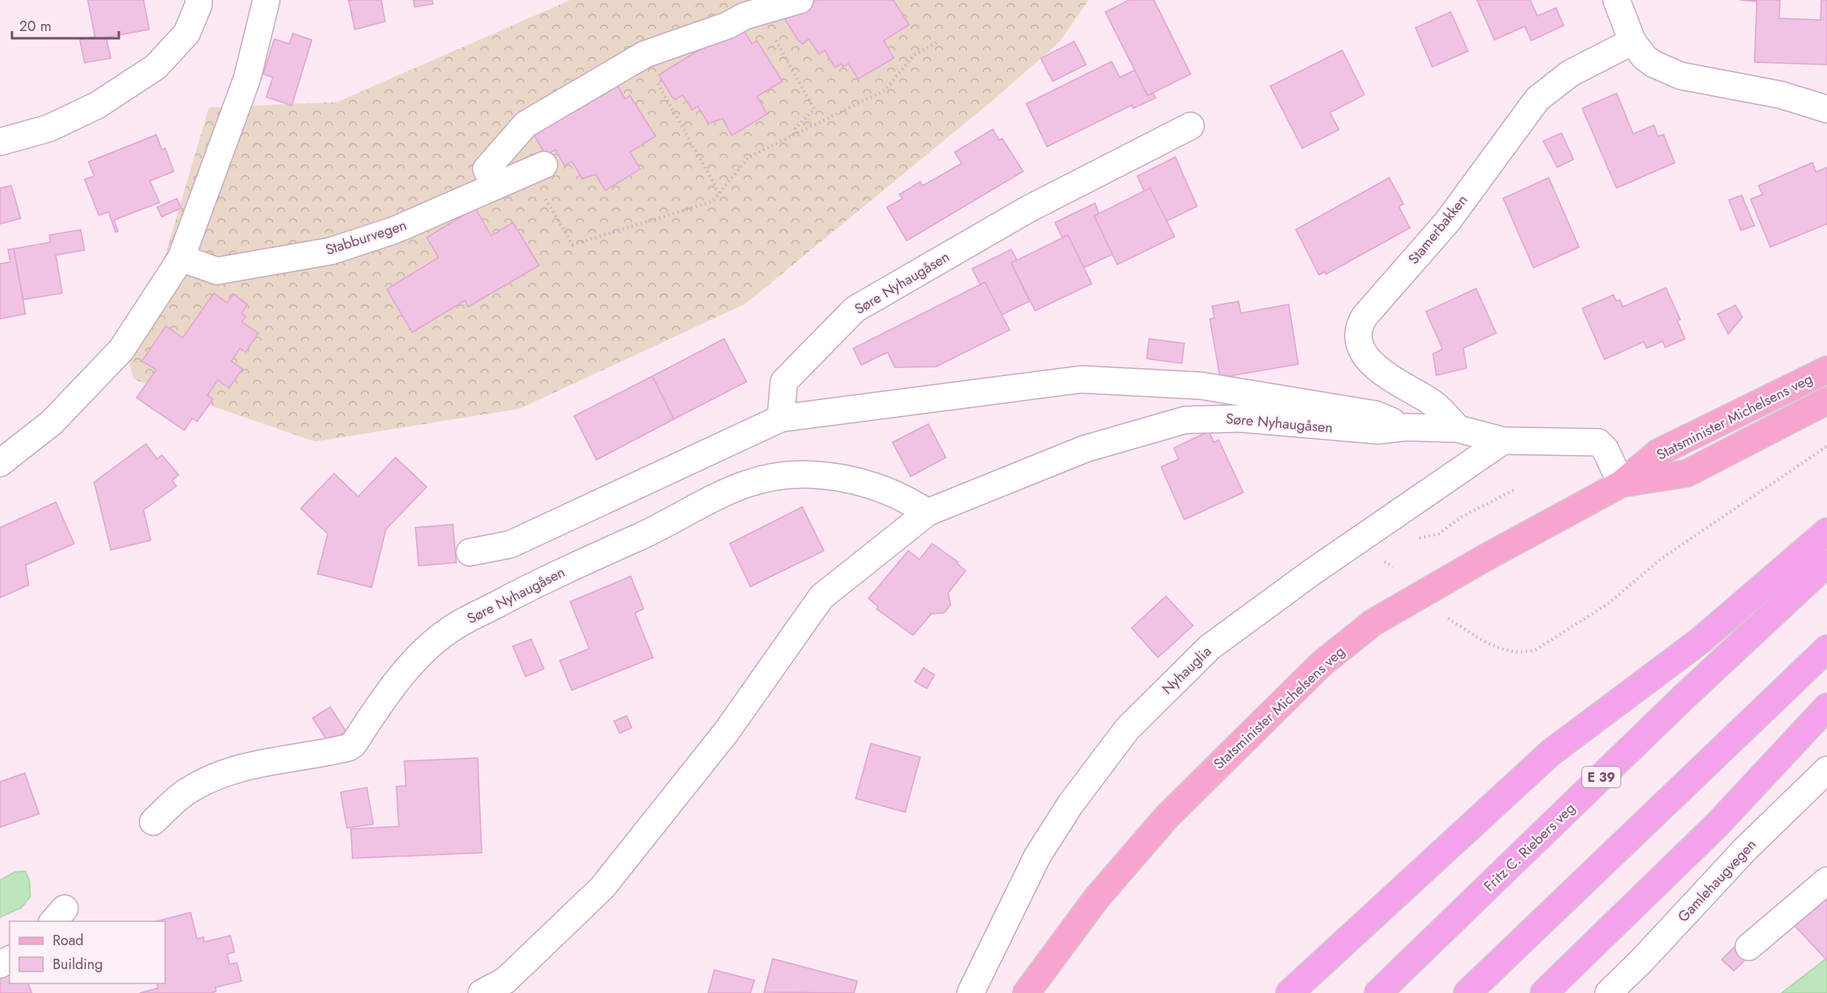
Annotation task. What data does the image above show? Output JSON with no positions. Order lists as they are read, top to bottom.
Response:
{
  "streets": {
    "highway": ["E 39", "Fritz C. Riebers veg"],
    "main road": ["Statsminister Michelsens veg"],
    "street": [
      "Stamerbakken",
      "Stabburvegen",
      "Søre Nyhaugåsen",
      "Nyhauglia",
      "Gamlehaugvegen"
    ]
  },
  "crossings": [
    ["Stamerbakken", "Søre Nyhaugåsen"],
    ["Søre Nyhaugåsen", "Statsminister Michelsens veg"],
    ["Søre Nyhaugåsen", "Nyhauglia"]
  ],
  "legend": ["Road", "Building"],
  "scale_bar": "20 m"
}
